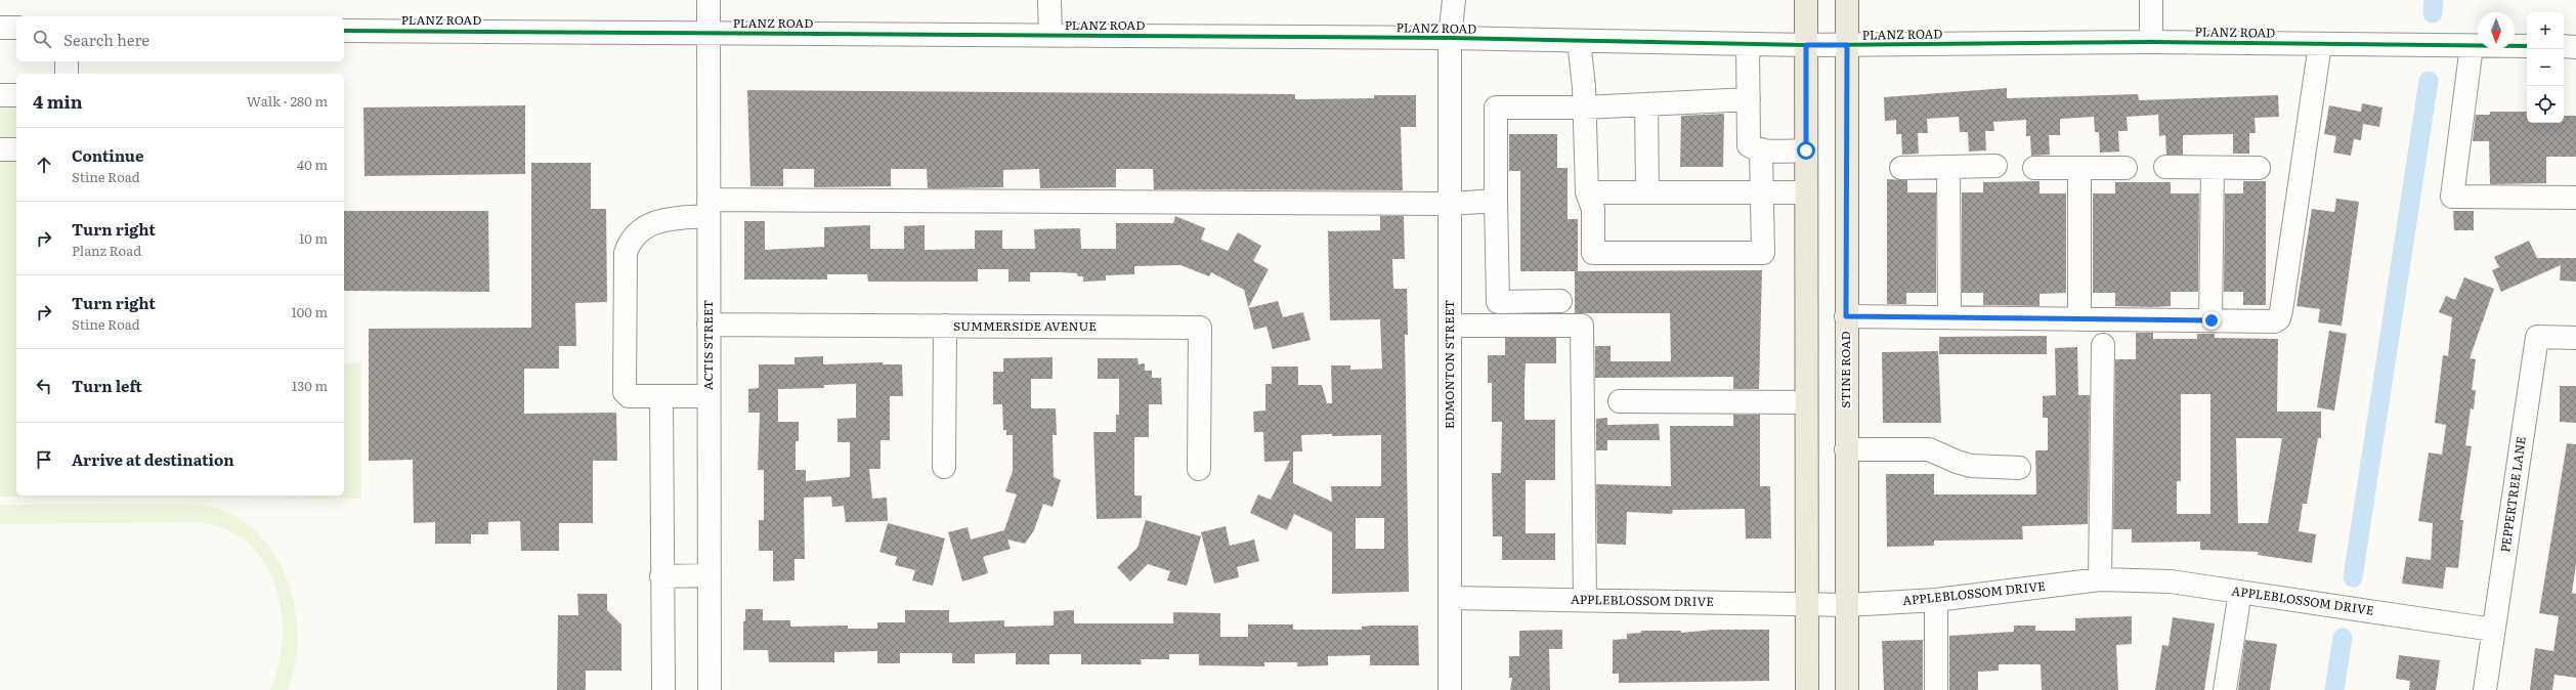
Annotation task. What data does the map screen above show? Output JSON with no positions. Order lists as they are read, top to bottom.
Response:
{
  "streets": {
    "main road": ["STINE ROAD"],
    "street": [
      "PLANZ ROAD",
      "SUMMERSIDE AVENUE",
      "ACTIS STREET",
      "EDMONTON STREET",
      "PEPPERTREE LANE",
      "APPLEBLOSSOM DRIVE"
    ]
  },
  "crossings": [
    ["PLANZ ROAD", "ACTIS STREET"],
    ["PLANZ ROAD", "EDMONTON STREET"],
    ["PLANZ ROAD", "STINE ROAD"],
    ["SUMMERSIDE AVENUE", "ACTIS STREET"],
    ["EDMONTON STREET", "APPLEBLOSSOM DRIVE"],
    ["STINE ROAD", "APPLEBLOSSOM DRIVE"],
    ["PEPPERTREE LANE", "APPLEBLOSSOM DRIVE"]
  ],
  "north": "bottom",
  "page": {
    "map_buttons": ["+", "−"],
    "search": "Search here",
    "heading": ["4 min", "Walk · 280 m"],
    "list": [
      ["Continue", "Stine Road", "40 m"],
      ["Turn right", "Planz Road", "10 m"],
      ["Turn right", "Stine Road", "100 m"],
      ["Turn left", "130 m"],
      "Arrive at destination"
    ]
  }
}
